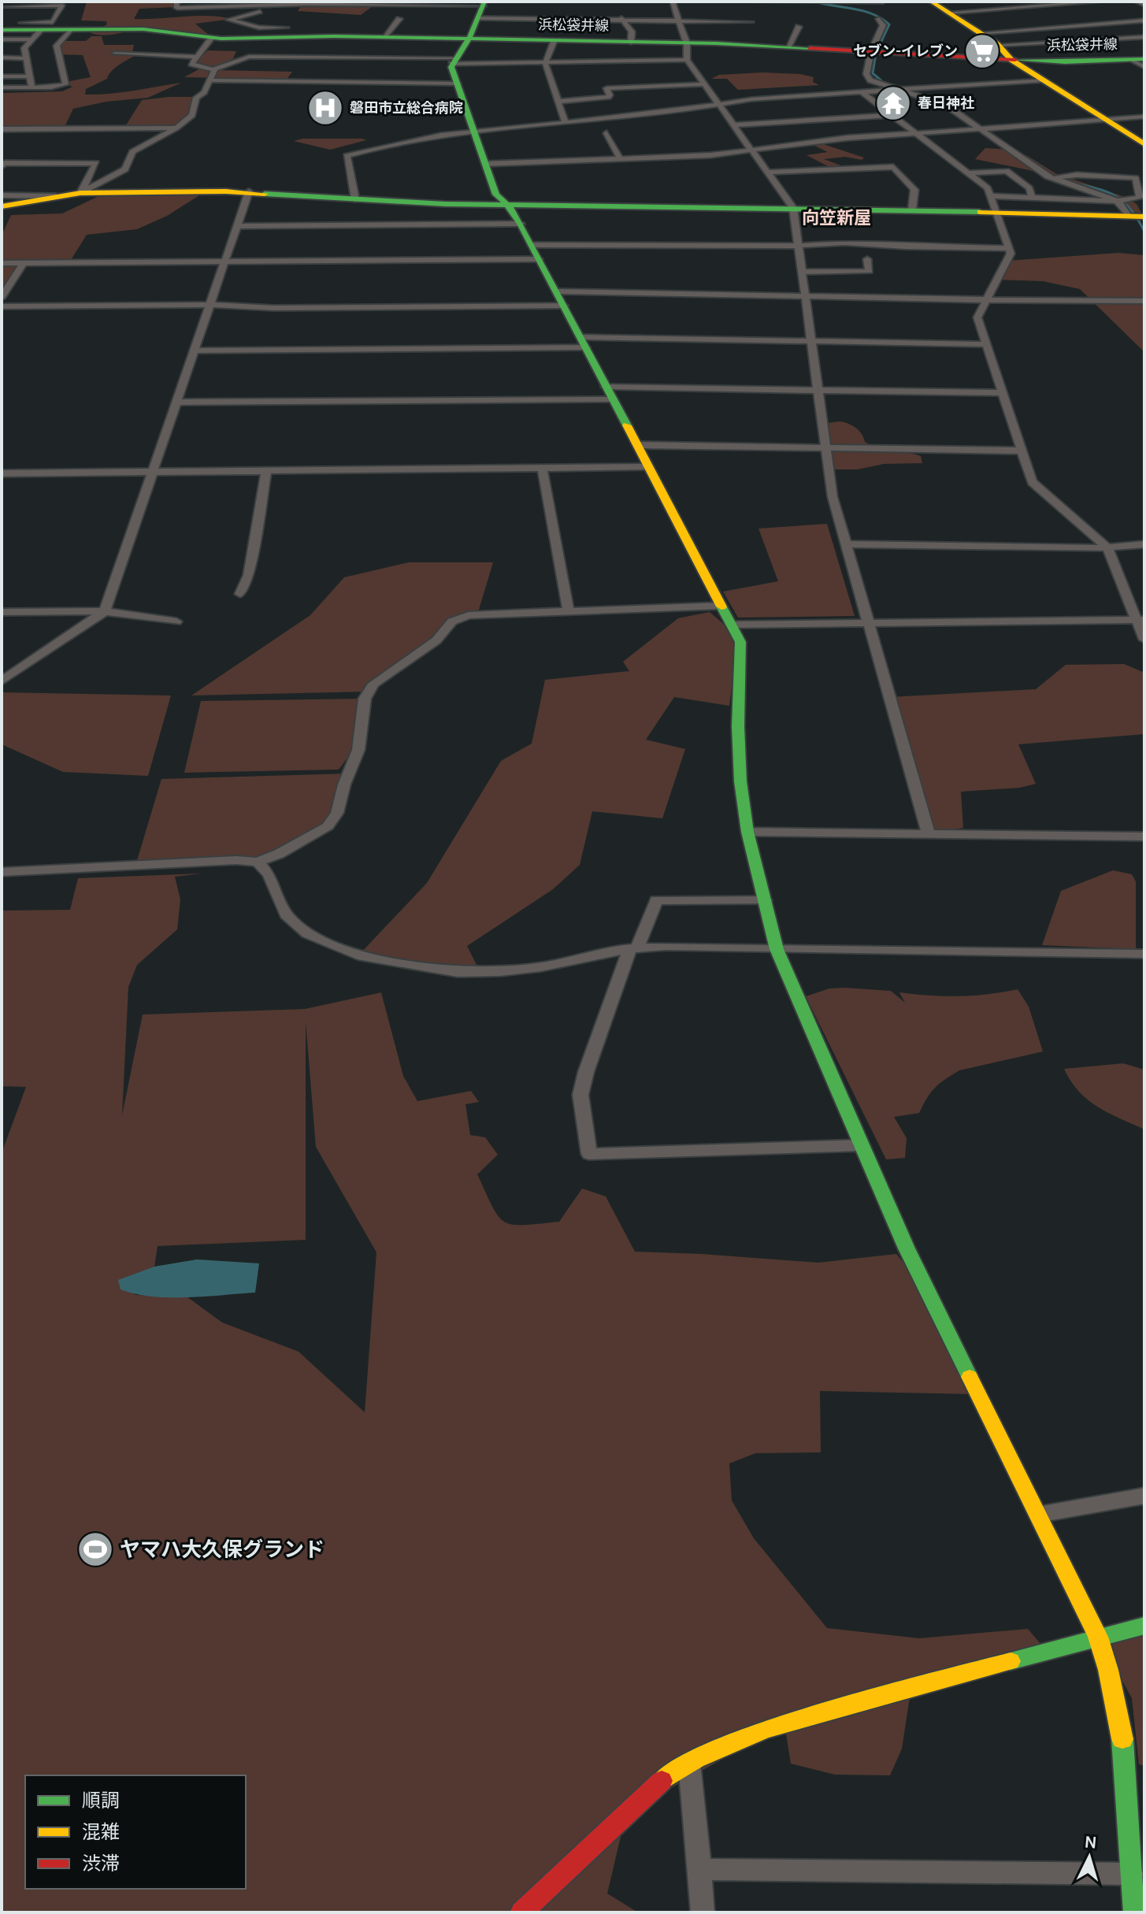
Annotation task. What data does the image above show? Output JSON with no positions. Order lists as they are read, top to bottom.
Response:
{
  "streets": {
    "street": ["浜松袋井線"]
  },
  "districts": ["向笠新屋"],
  "places": {
    "supermarket": ["セブン-イレブン"],
    "temple": ["春日神社"],
    "hospital": ["磐田市立総合病院"],
    "sports": ["ヤマハ大久保グランド"]
  },
  "legend": ["順調", "混雑", "渋滞"],
  "north": "top"
}
